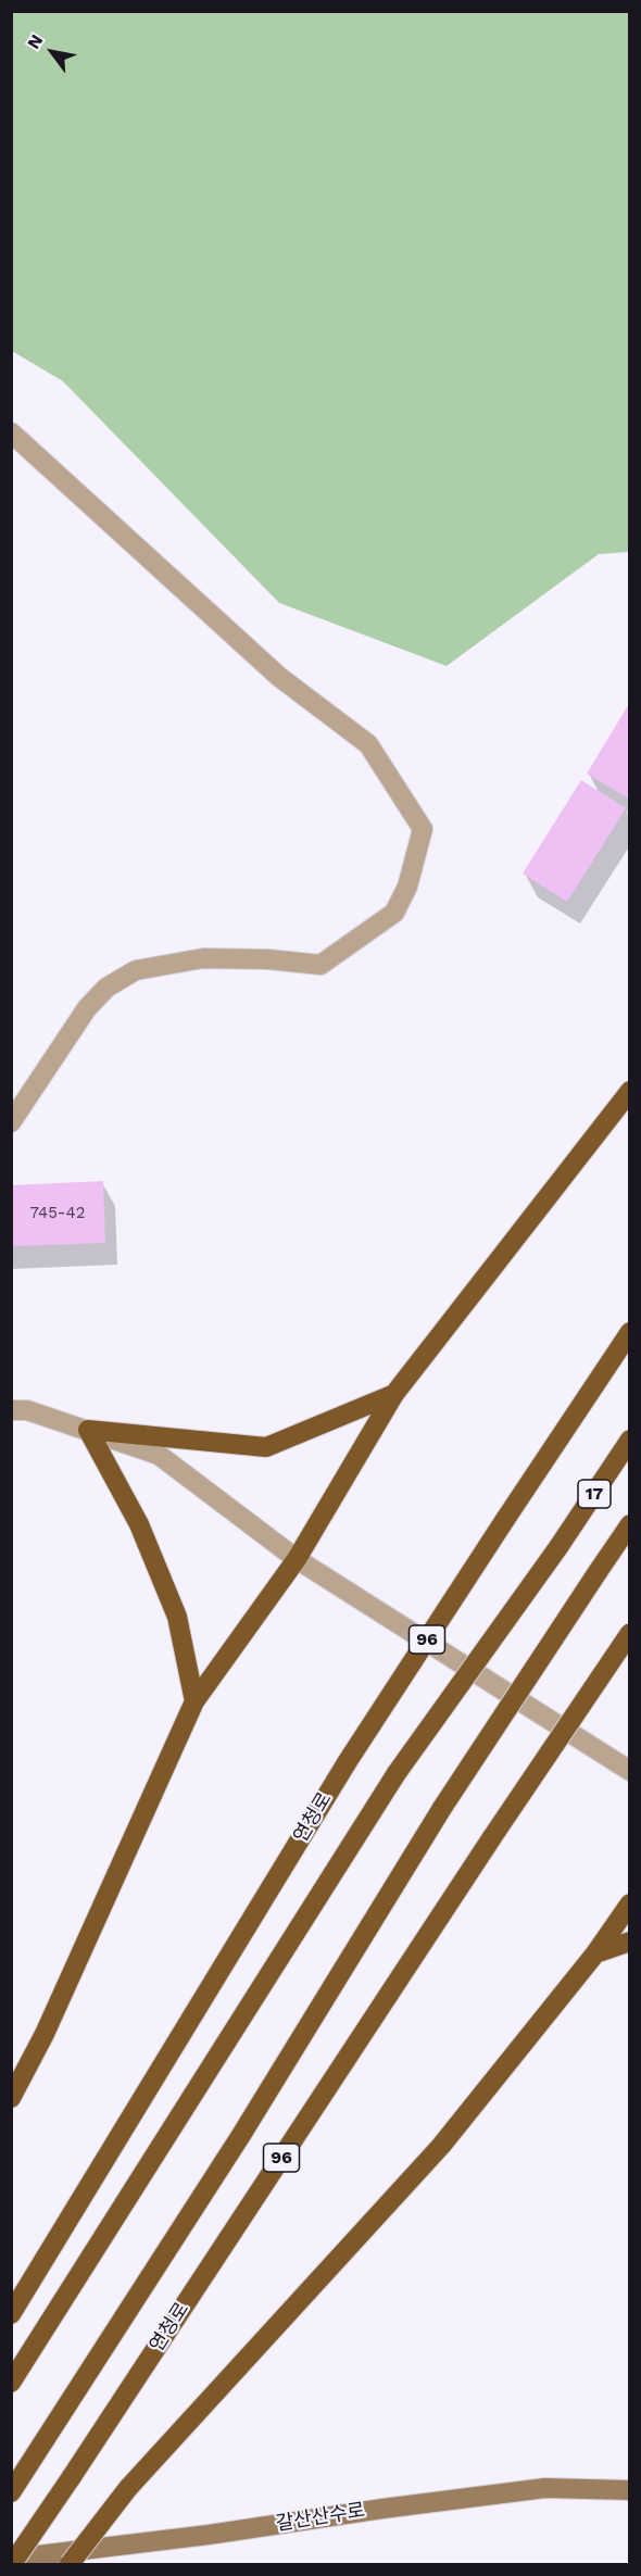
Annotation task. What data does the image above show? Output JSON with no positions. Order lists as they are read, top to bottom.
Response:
{
  "streets": {
    "highway": ["17", "96", "연청로"],
    "main road": ["갈산산수로"]
  },
  "house_numbers": ["745-42"],
  "north": "top left"
}
